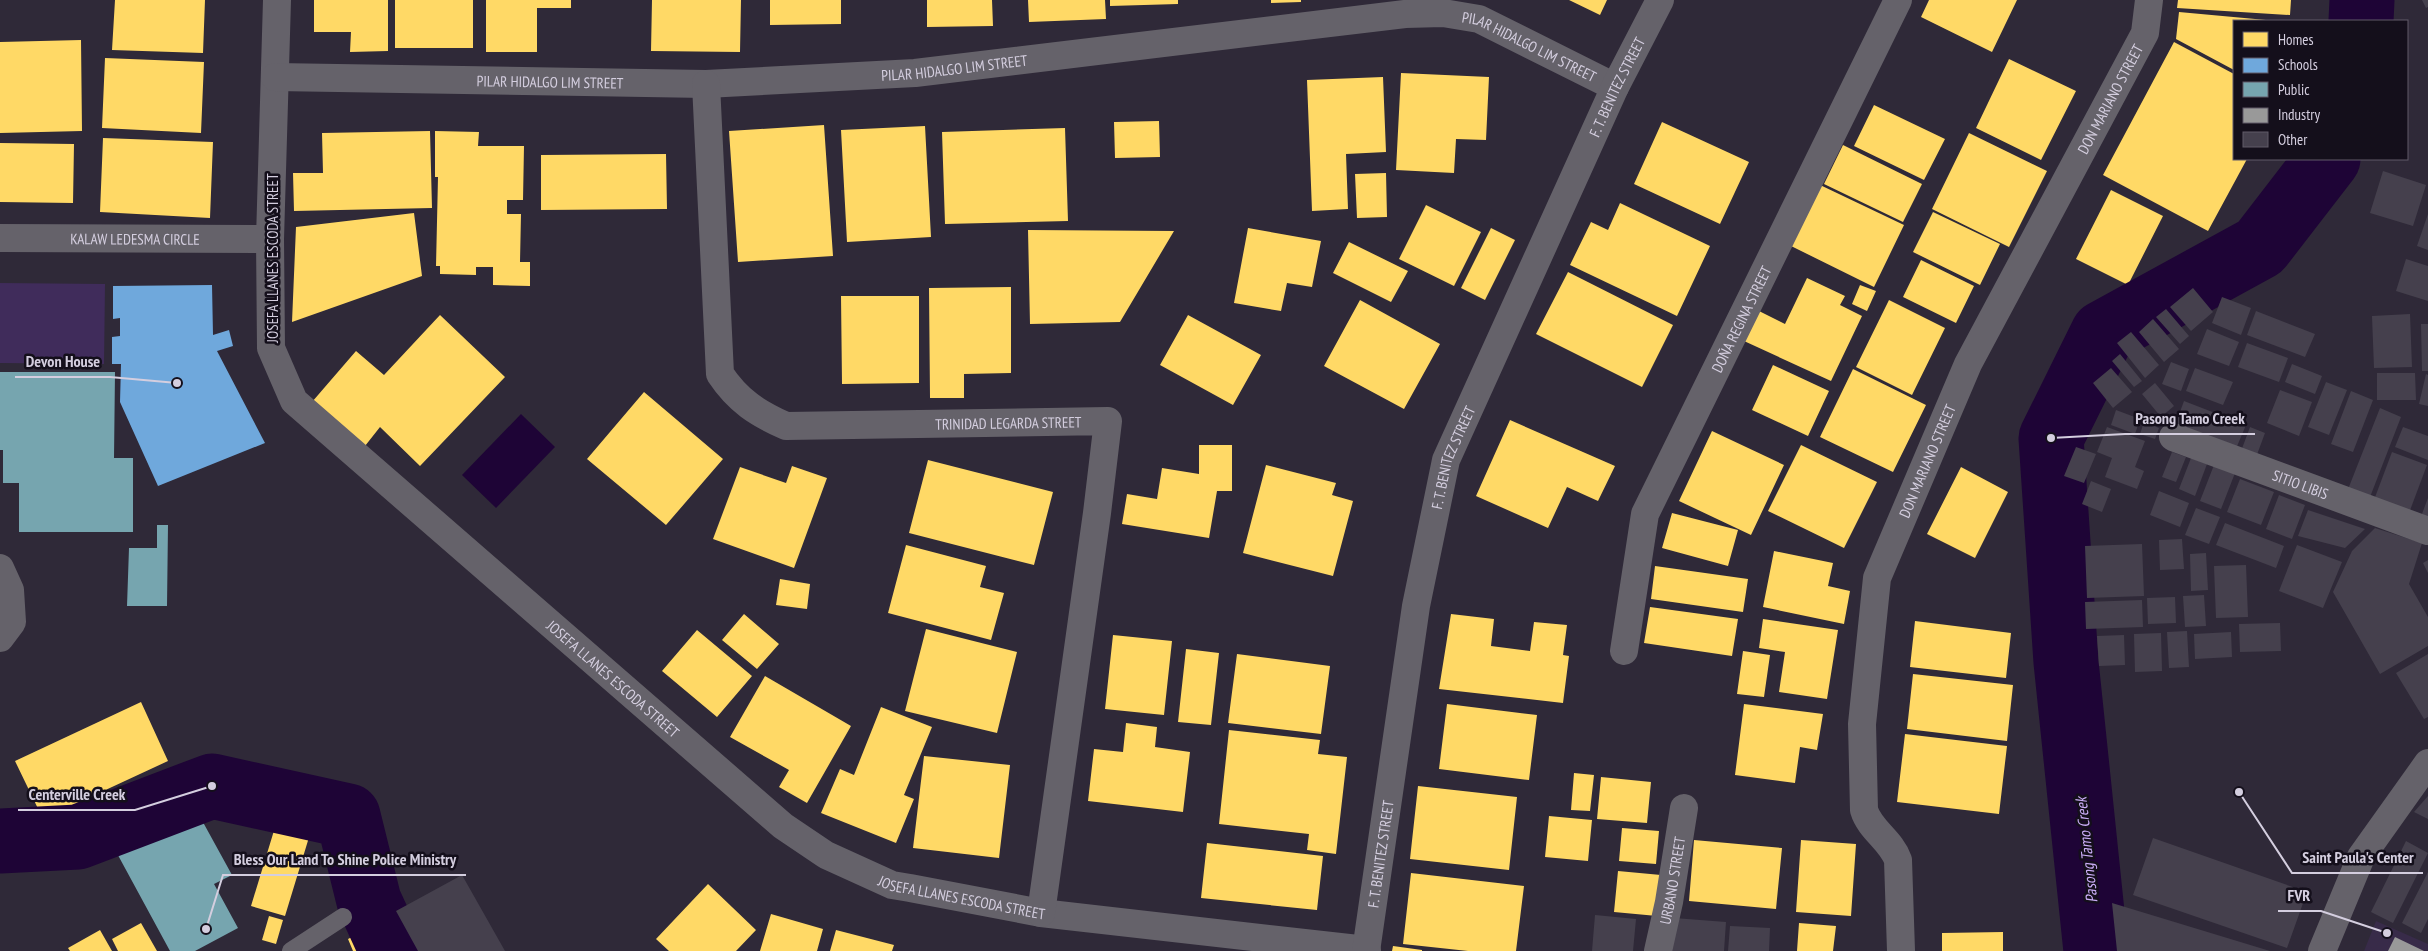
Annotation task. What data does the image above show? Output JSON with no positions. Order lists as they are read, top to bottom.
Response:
{
  "streets": {
    "street": [
      "PILAR HIDALGO LIM STREET",
      "F. T. BENITEZ STREET",
      "DON MARIANO STREET",
      "KALAW LEDESMA CIRCLE",
      "JOSEFA LLANES ESCODA STREET",
      "DOÑA REGINA STREET",
      "TRINIDAD LEGARDA STREET",
      "SITIO LIBIS",
      "URBANO STREET"
    ]
  },
  "crossings": [
    ["PILAR HIDALGO LIM STREET", "F. T. BENITEZ STREET"],
    ["PILAR HIDALGO LIM STREET", "JOSEFA LLANES ESCODA STREET"],
    ["PILAR HIDALGO LIM STREET", "TRINIDAD LEGARDA STREET"],
    ["F. T. BENITEZ STREET", "JOSEFA LLANES ESCODA STREET"],
    ["KALAW LEDESMA CIRCLE", "JOSEFA LLANES ESCODA STREET"],
    ["JOSEFA LLANES ESCODA STREET", "TRINIDAD LEGARDA STREET"]
  ],
  "water": ["Pasong Tamo Creek"],
  "places": [
    "Devon House",
    "Pasong Tamo Creek",
    "Centerville Creek",
    "Saint Paula's Center",
    "Bless Our Land To Shine Police Ministry",
    "FVR"
  ],
  "legend": [
    "Homes",
    "Schools",
    "Public",
    "Industry",
    "Other"
  ]
}
